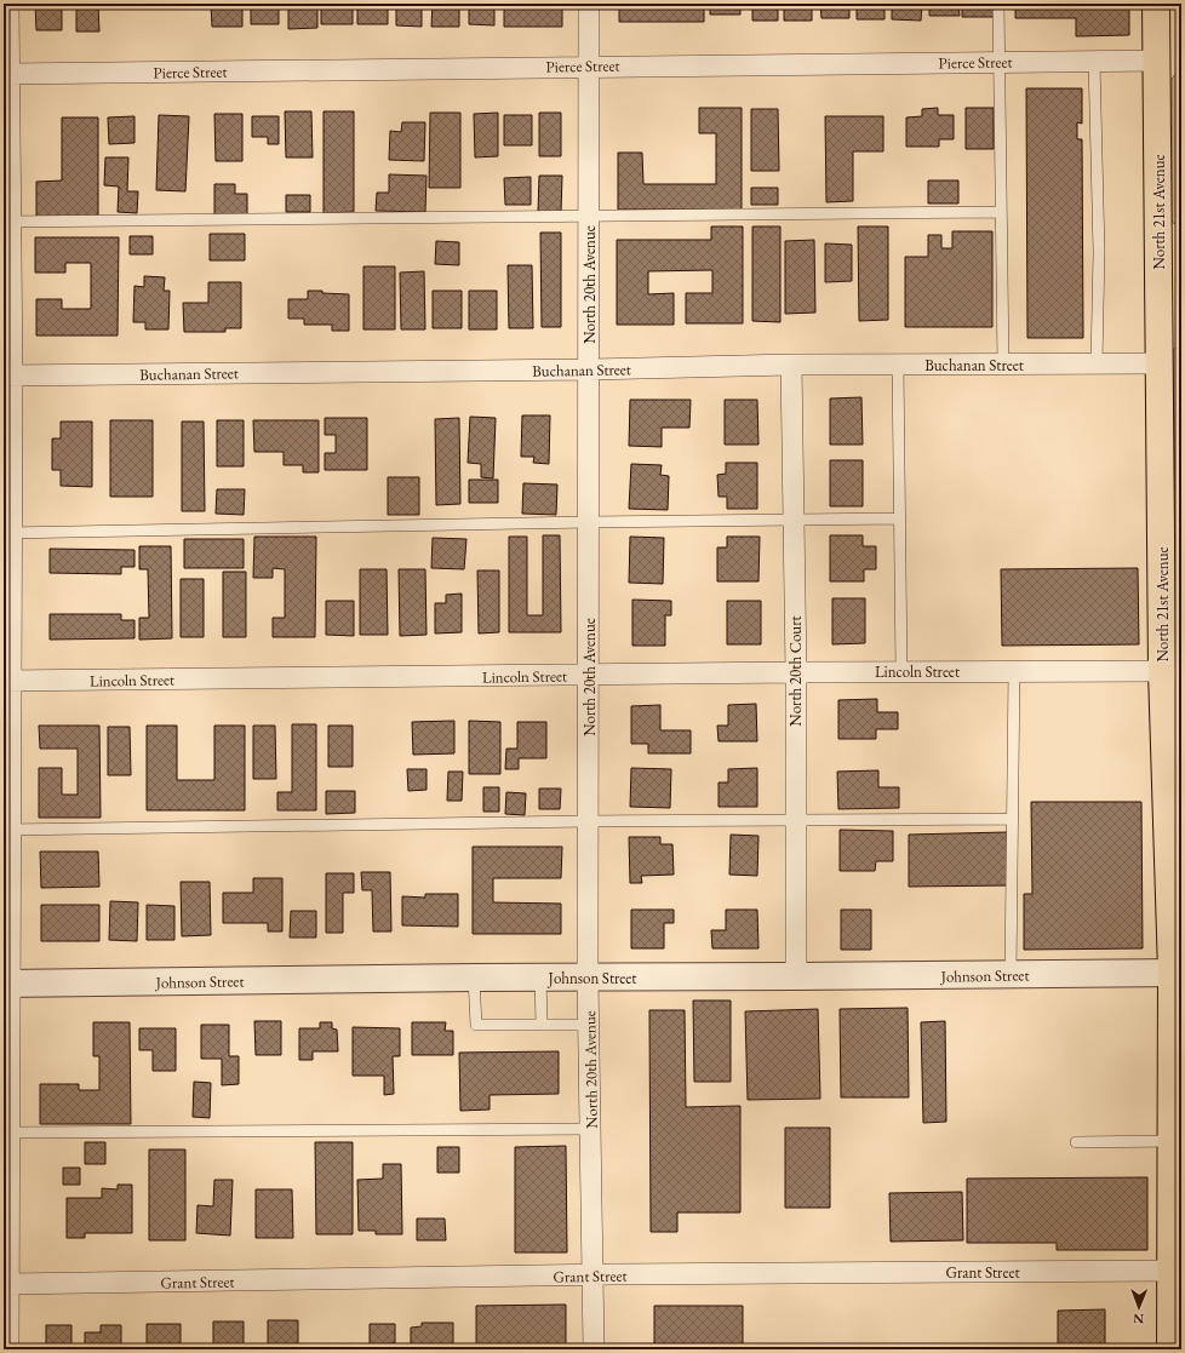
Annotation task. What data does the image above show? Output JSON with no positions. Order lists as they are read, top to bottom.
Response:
{
  "streets": {
    "main road": ["North 21st Avenue"],
    "street": [
      "Pierce Street",
      "North 20th Avenue",
      "Buchanan Street",
      "North 20th Court",
      "Lincoln Street",
      "Johnson Street",
      "Grant Street"
    ]
  },
  "crossings": [
    ["Pierce Street", "North 21st Avenue"],
    ["Pierce Street", "North 20th Avenue"],
    ["North 21st Avenue", "Buchanan Street"],
    ["North 21st Avenue", "Lincoln Street"],
    ["North 21st Avenue", "Johnson Street"],
    ["North 21st Avenue", "Grant Street"],
    ["North 20th Avenue", "Buchanan Street"],
    ["North 20th Avenue", "Lincoln Street"],
    ["North 20th Avenue", "Johnson Street"],
    ["North 20th Avenue", "Grant Street"],
    ["Buchanan Street", "North 20th Court"],
    ["North 20th Court", "Lincoln Street"],
    ["North 20th Court", "Johnson Street"]
  ],
  "north": "bottom"
}
